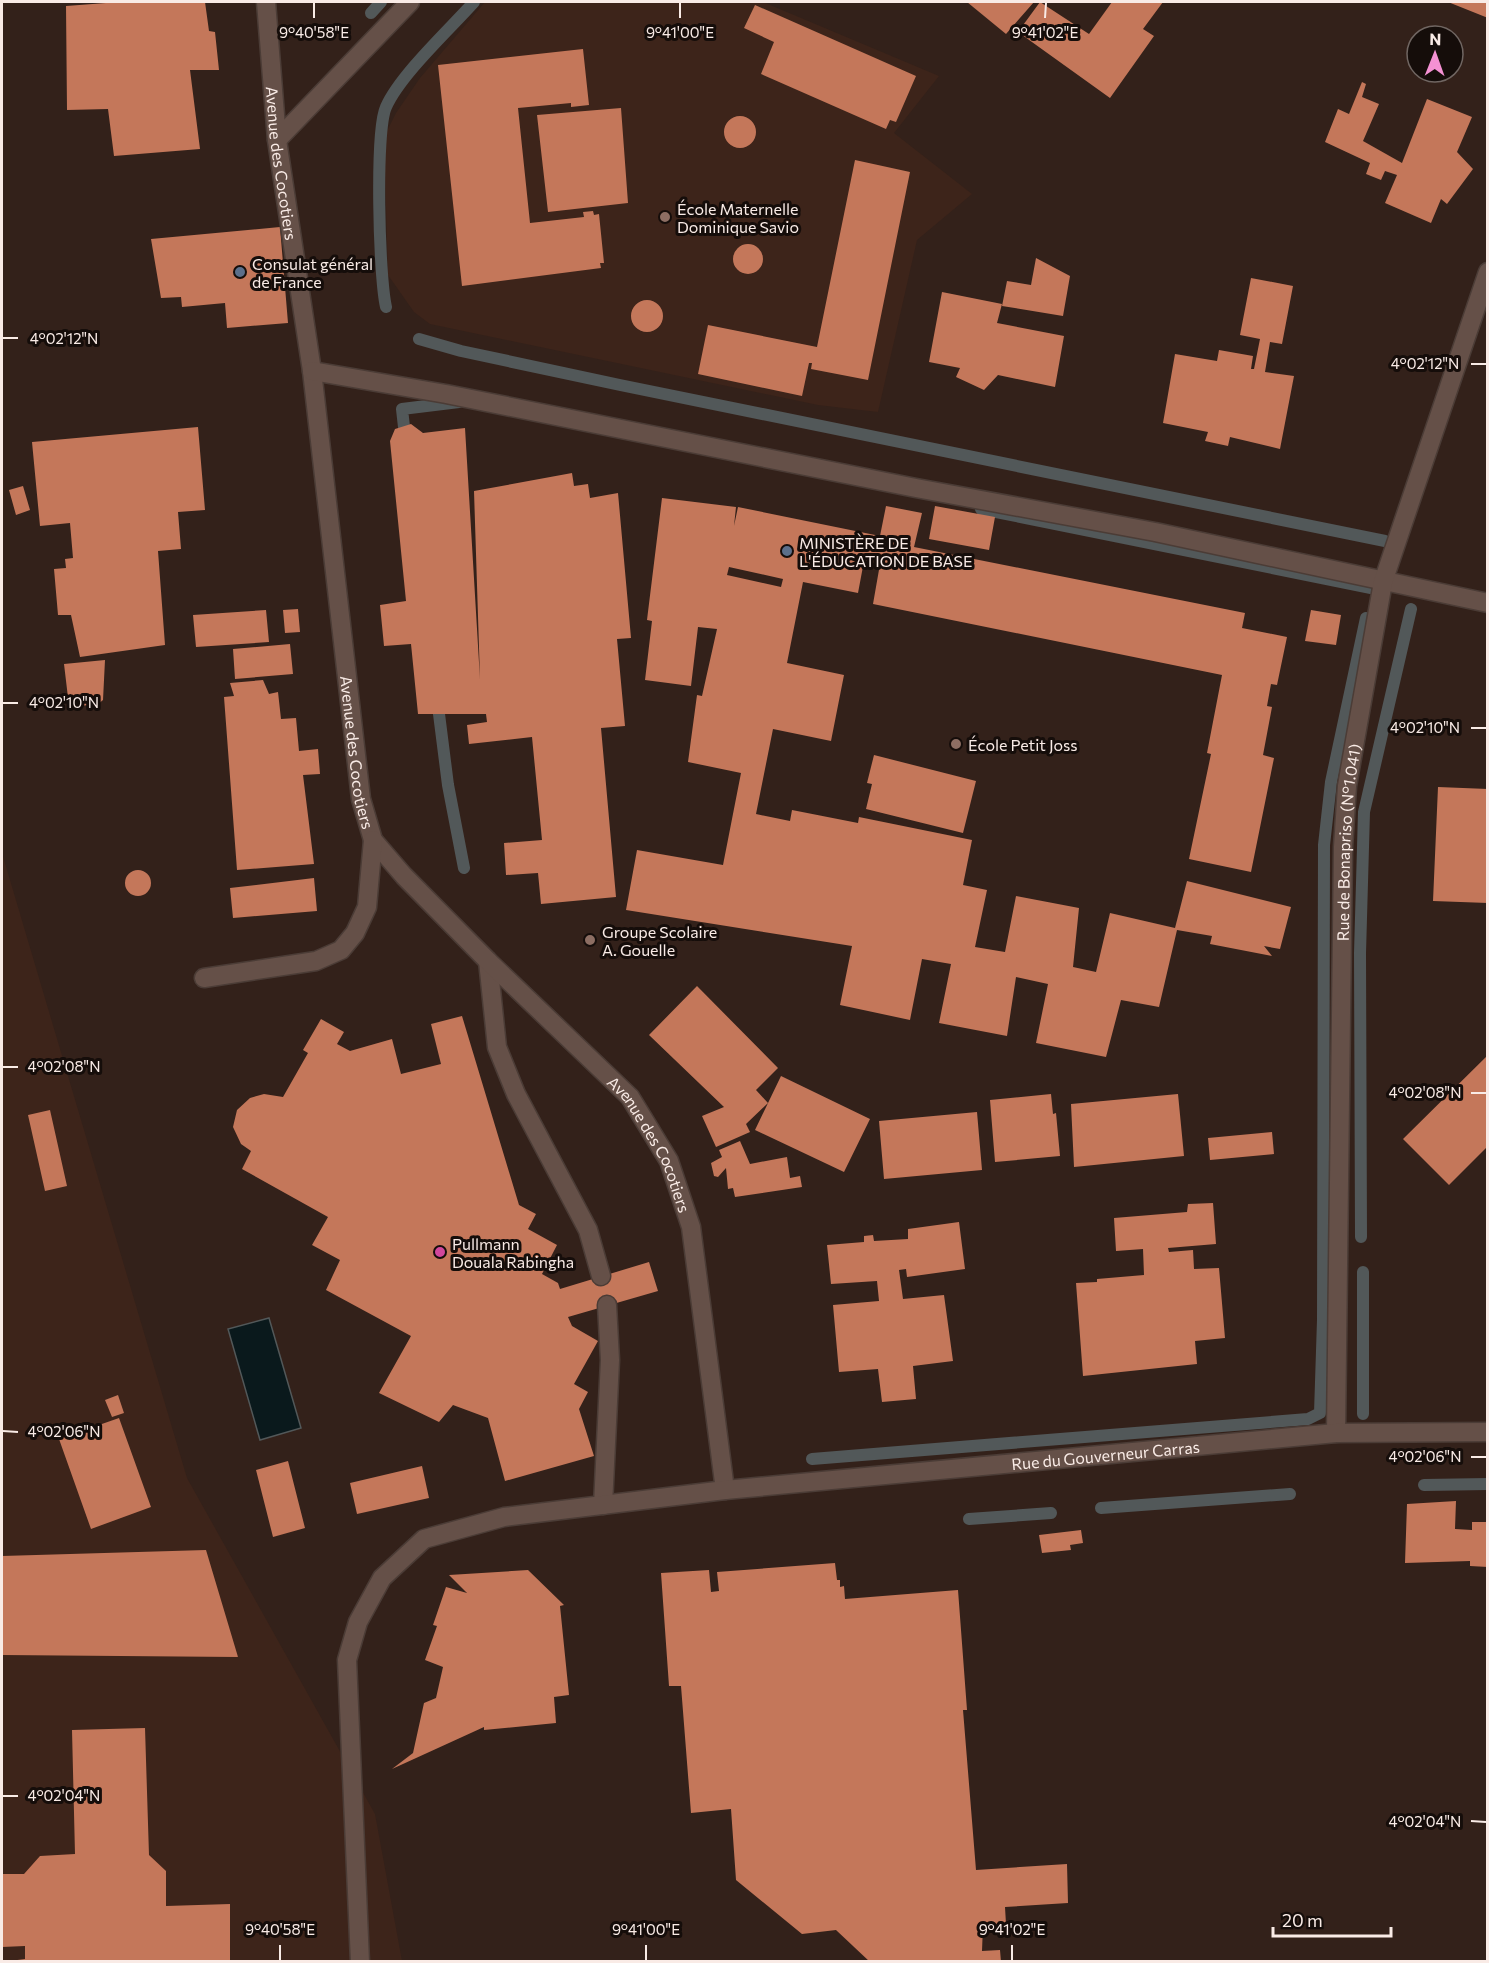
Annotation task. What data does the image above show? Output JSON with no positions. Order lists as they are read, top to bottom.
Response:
{
  "streets": {
    "street": ["Avenue des Cocotiers", "Rue de Bonapriso (N°1.041)", "Rue du Gouverneur Carras"]
  },
  "crossings": [
    ["Avenue des Cocotiers", "Rue du Gouverneur Carras"],
    ["Rue de Bonapriso (N°1.041)", "Rue du Gouverneur Carras"]
  ],
  "places": [
    "École Maternelle Dominique Savio",
    "Consulat général de France",
    "MINISTÈRE DE L'ÉDUCATION DE BASE",
    "École Petit Joss",
    "Groupe Scolaire A. Gouelle",
    "Pullmann Douala Rabingha"
  ],
  "scale_bar": "20 m",
  "north": "top",
  "coordinates": [
    "9°40'58\"E",
    "9°41'00\"E",
    "9°41'02\"E",
    "4°02'12\"N",
    "4°02'10\"N",
    "4°02'08\"N",
    "4°02'06\"N",
    "4°02'04\"N"
  ]
}
